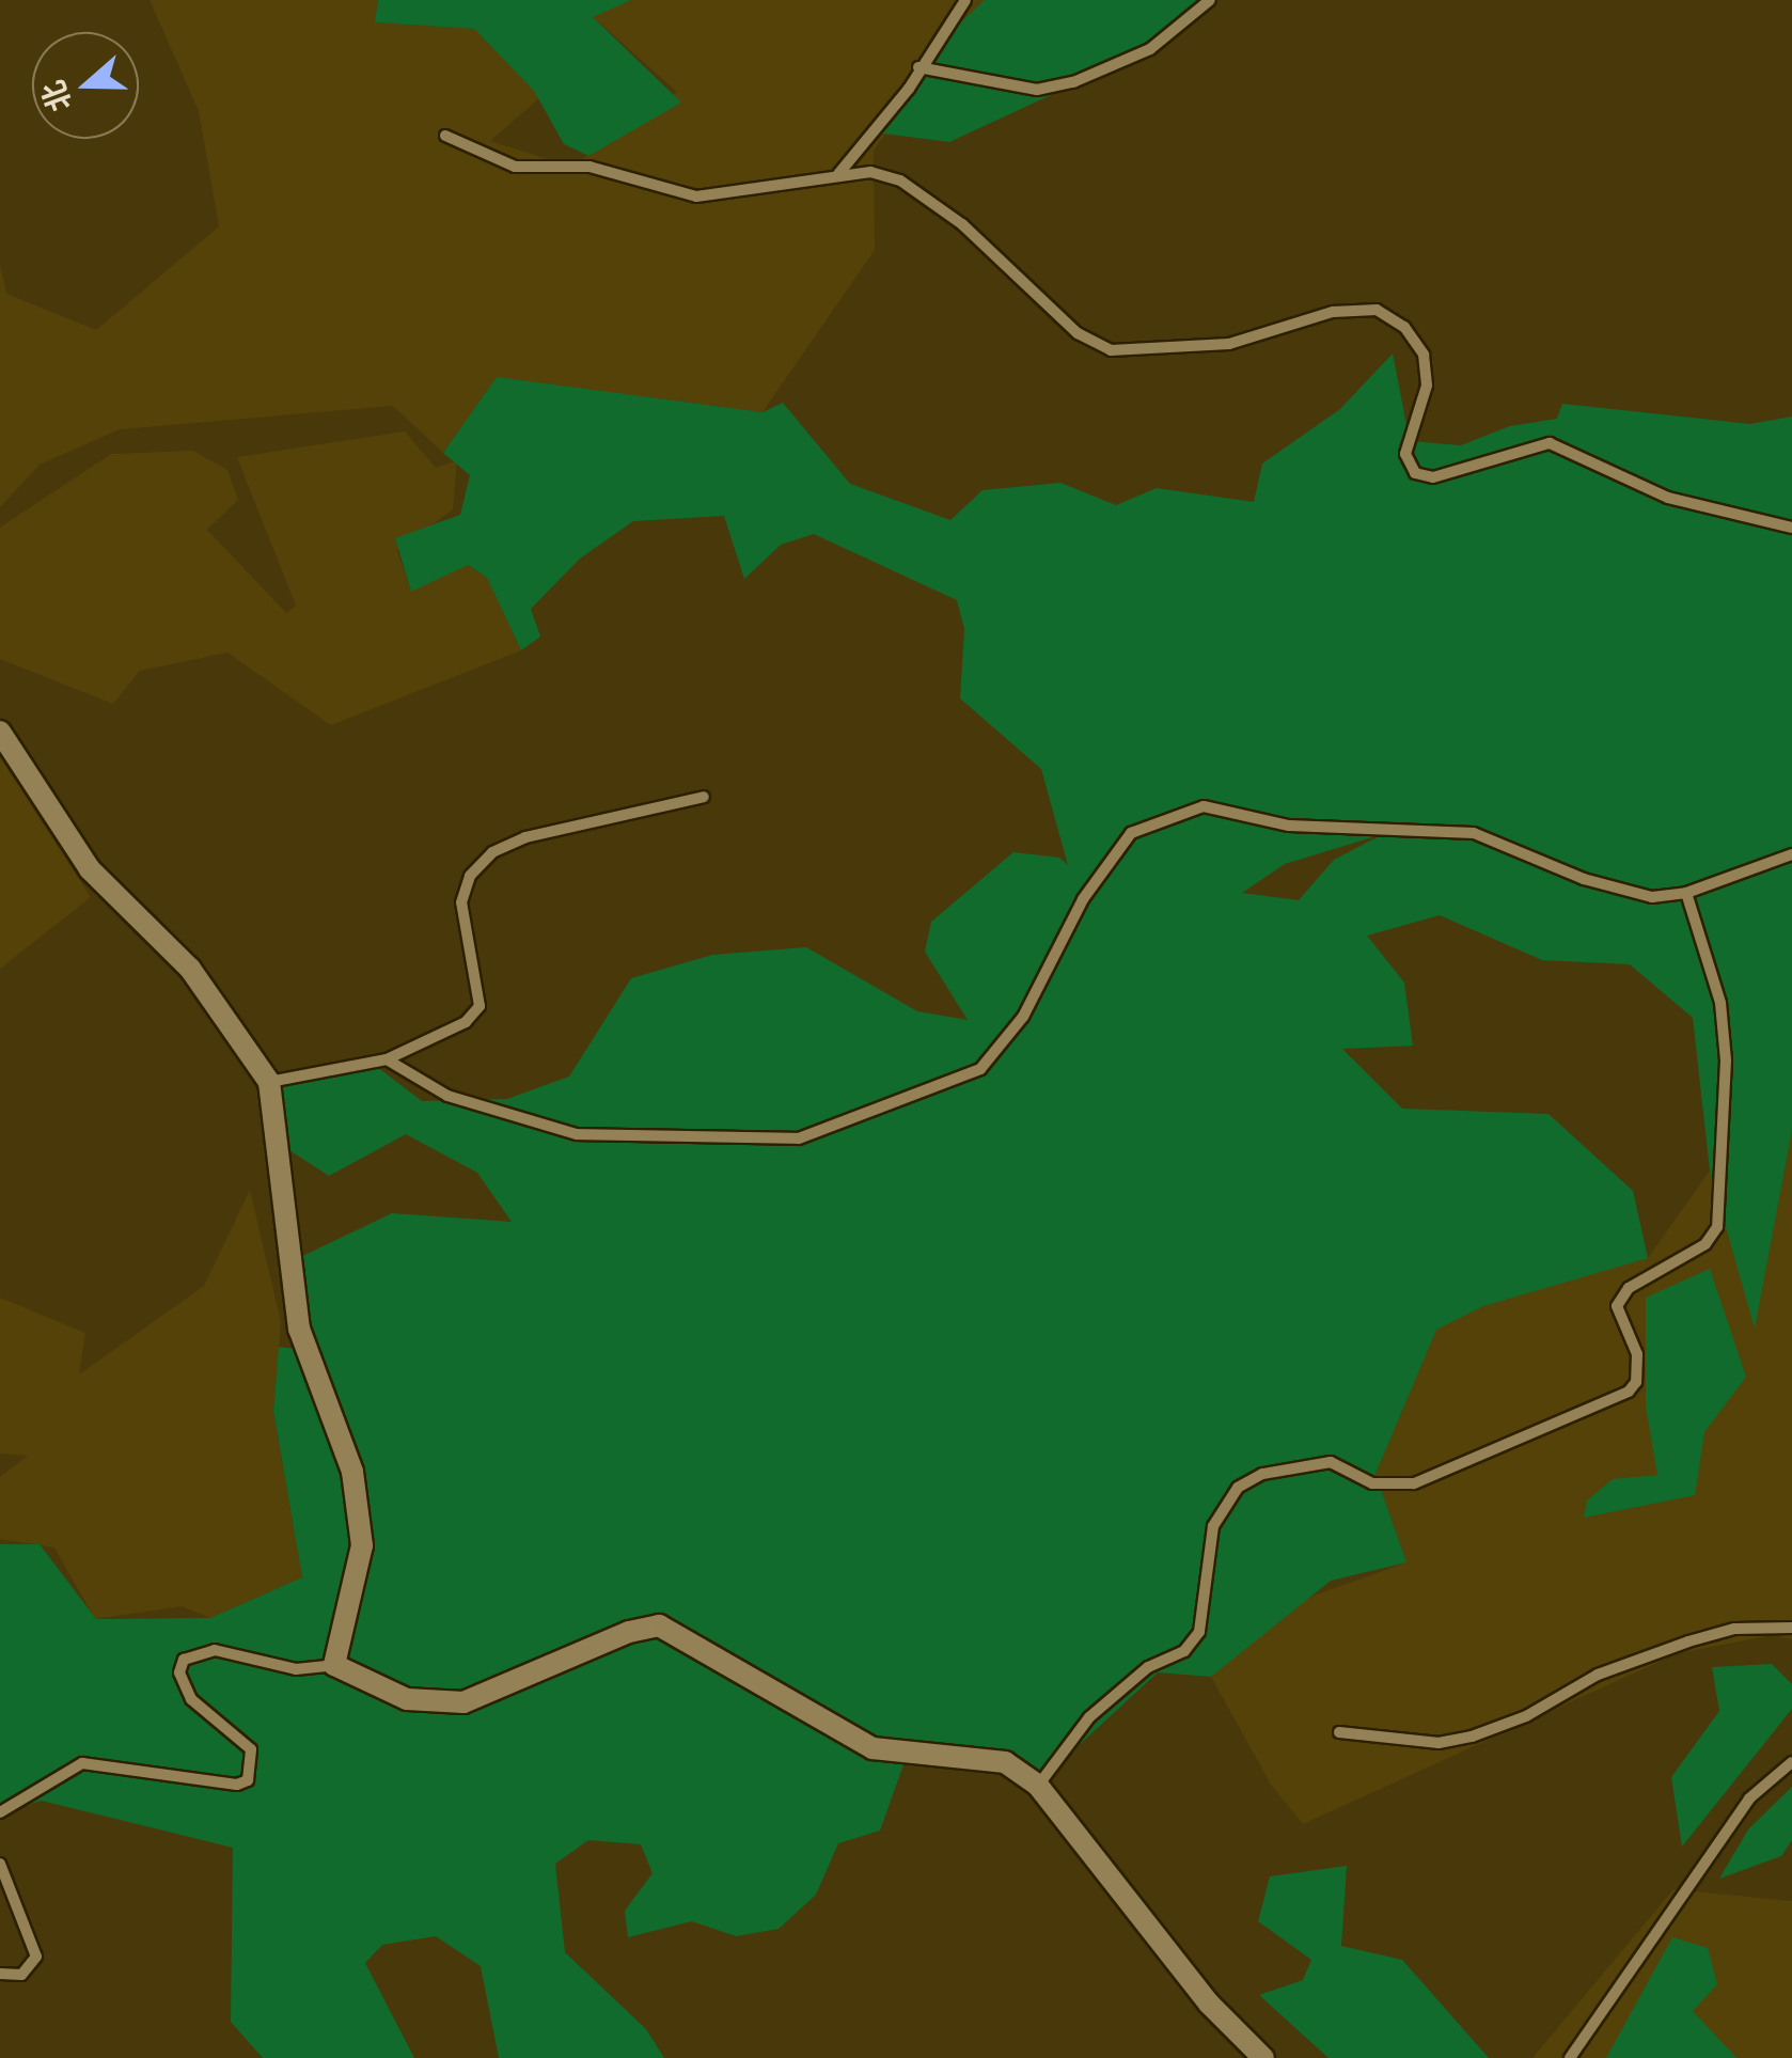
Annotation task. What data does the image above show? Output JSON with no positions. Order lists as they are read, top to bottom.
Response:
{
  "north": "left"
}
